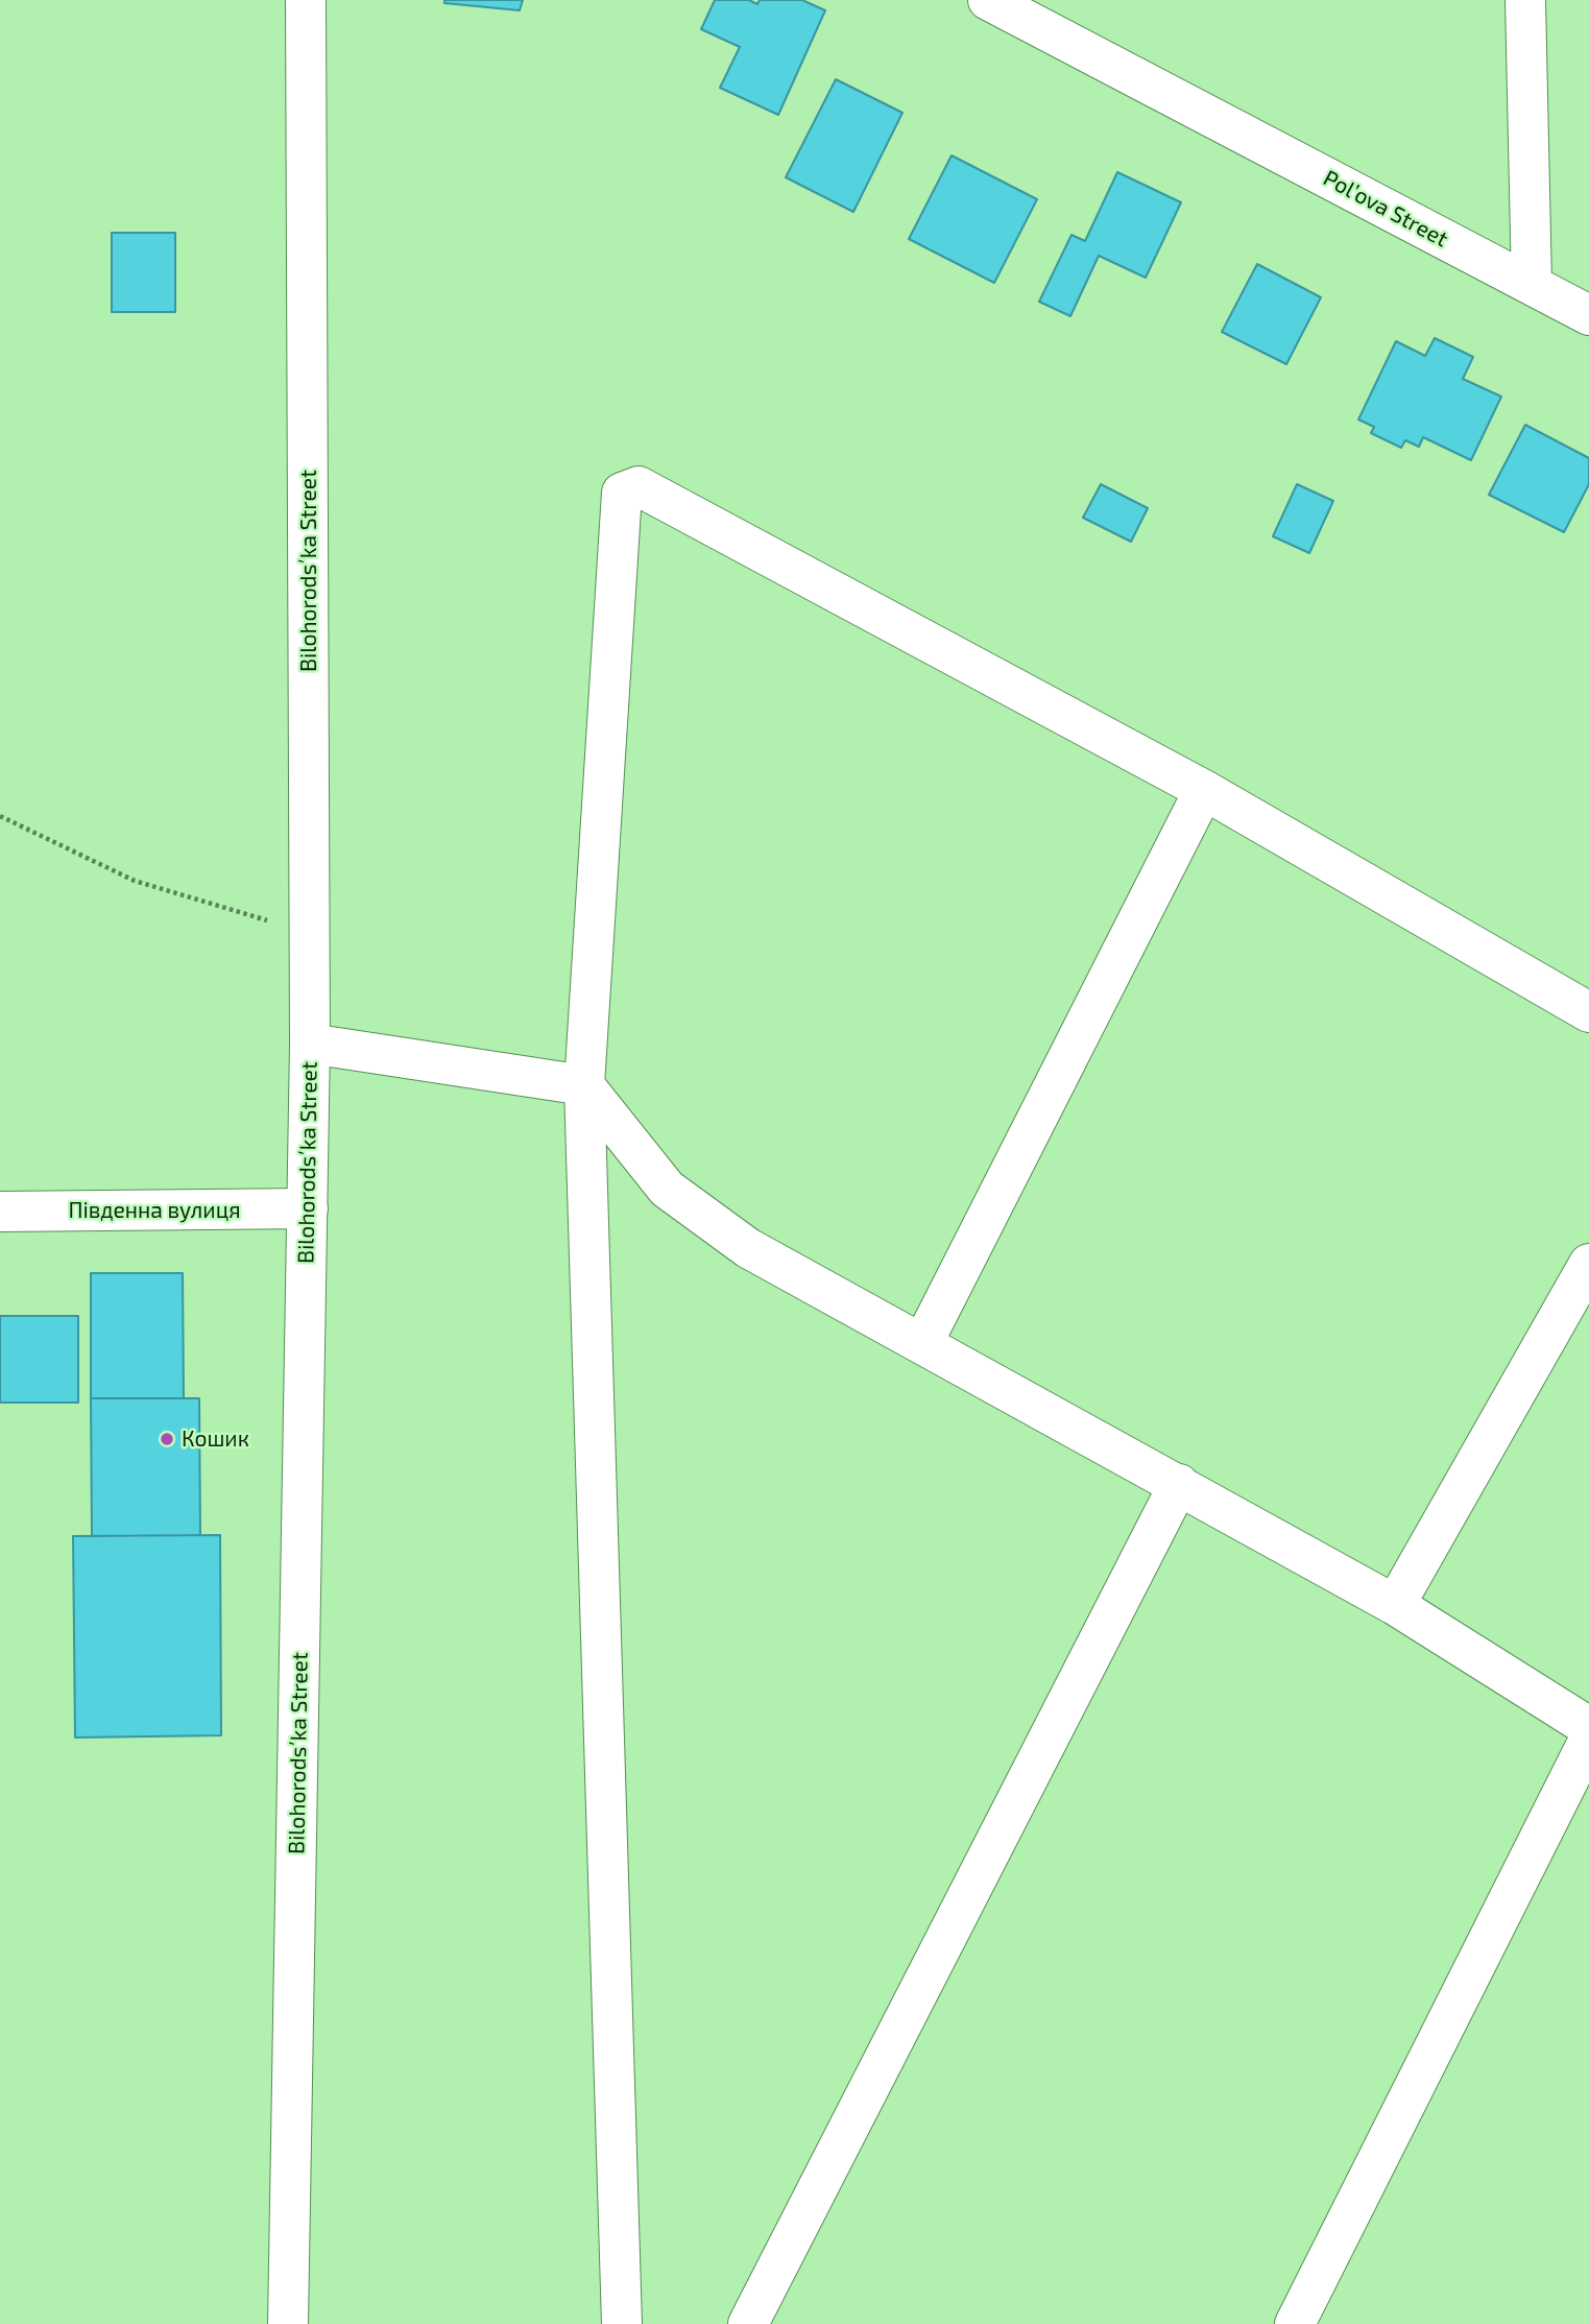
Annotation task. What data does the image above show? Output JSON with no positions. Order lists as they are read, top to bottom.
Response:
{
  "streets": {
    "street": ["Pol’ova Street", "Bilohorodsʹka Street", "Південна вулиця"]
  },
  "crossings": [
    ["Bilohorodsʹka Street", "Південна вулиця"]
  ],
  "places": ["Кошик"]
}
